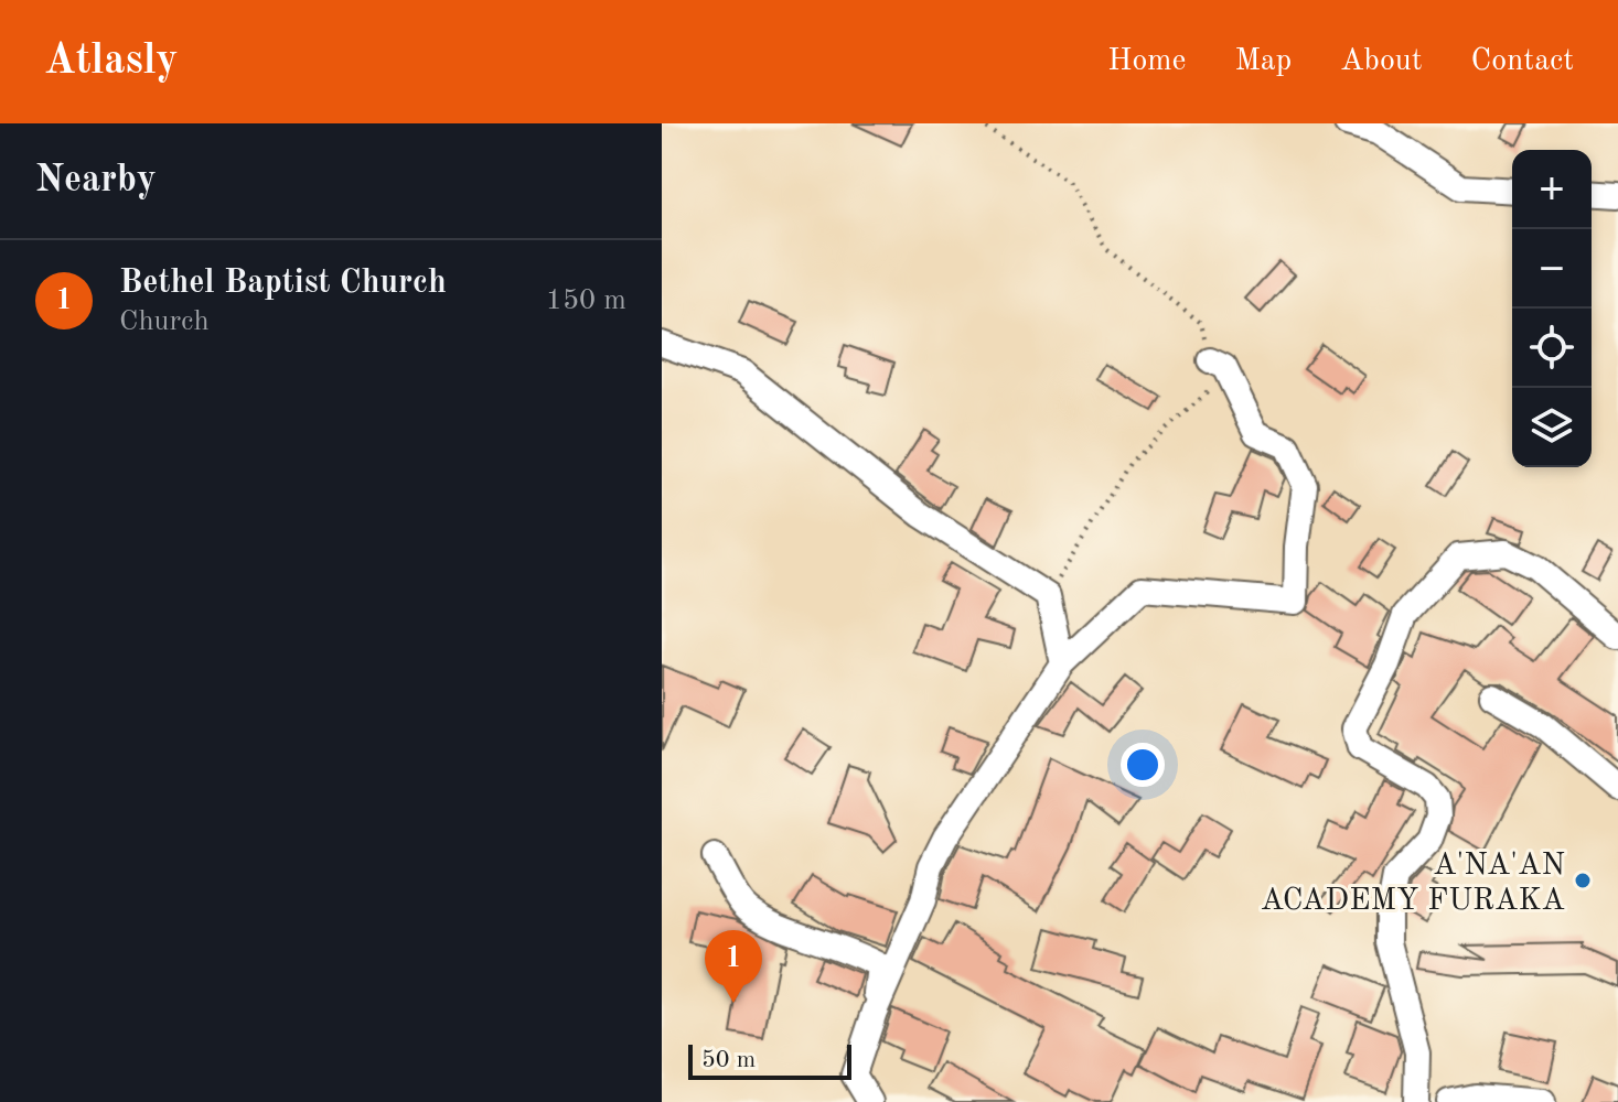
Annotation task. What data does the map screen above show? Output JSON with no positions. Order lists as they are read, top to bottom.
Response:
{
  "places": ["A'NA'AN ACADEMY FURAKA"],
  "scale_bar": "50 m",
  "page": {
    "header": "Atlasly",
    "nav": [
      "Home",
      "Map",
      "About",
      "Contact"
    ],
    "heading": "Nearby",
    "map_buttons": ["+", "−"],
    "list": [
      {
        "mark": "1",
        "name": "Bethel Baptist Church",
        "note": "Church",
        "value": "150 m"
      }
    ],
    "pins": "1",
    "scale": "50 m"
  }
}
